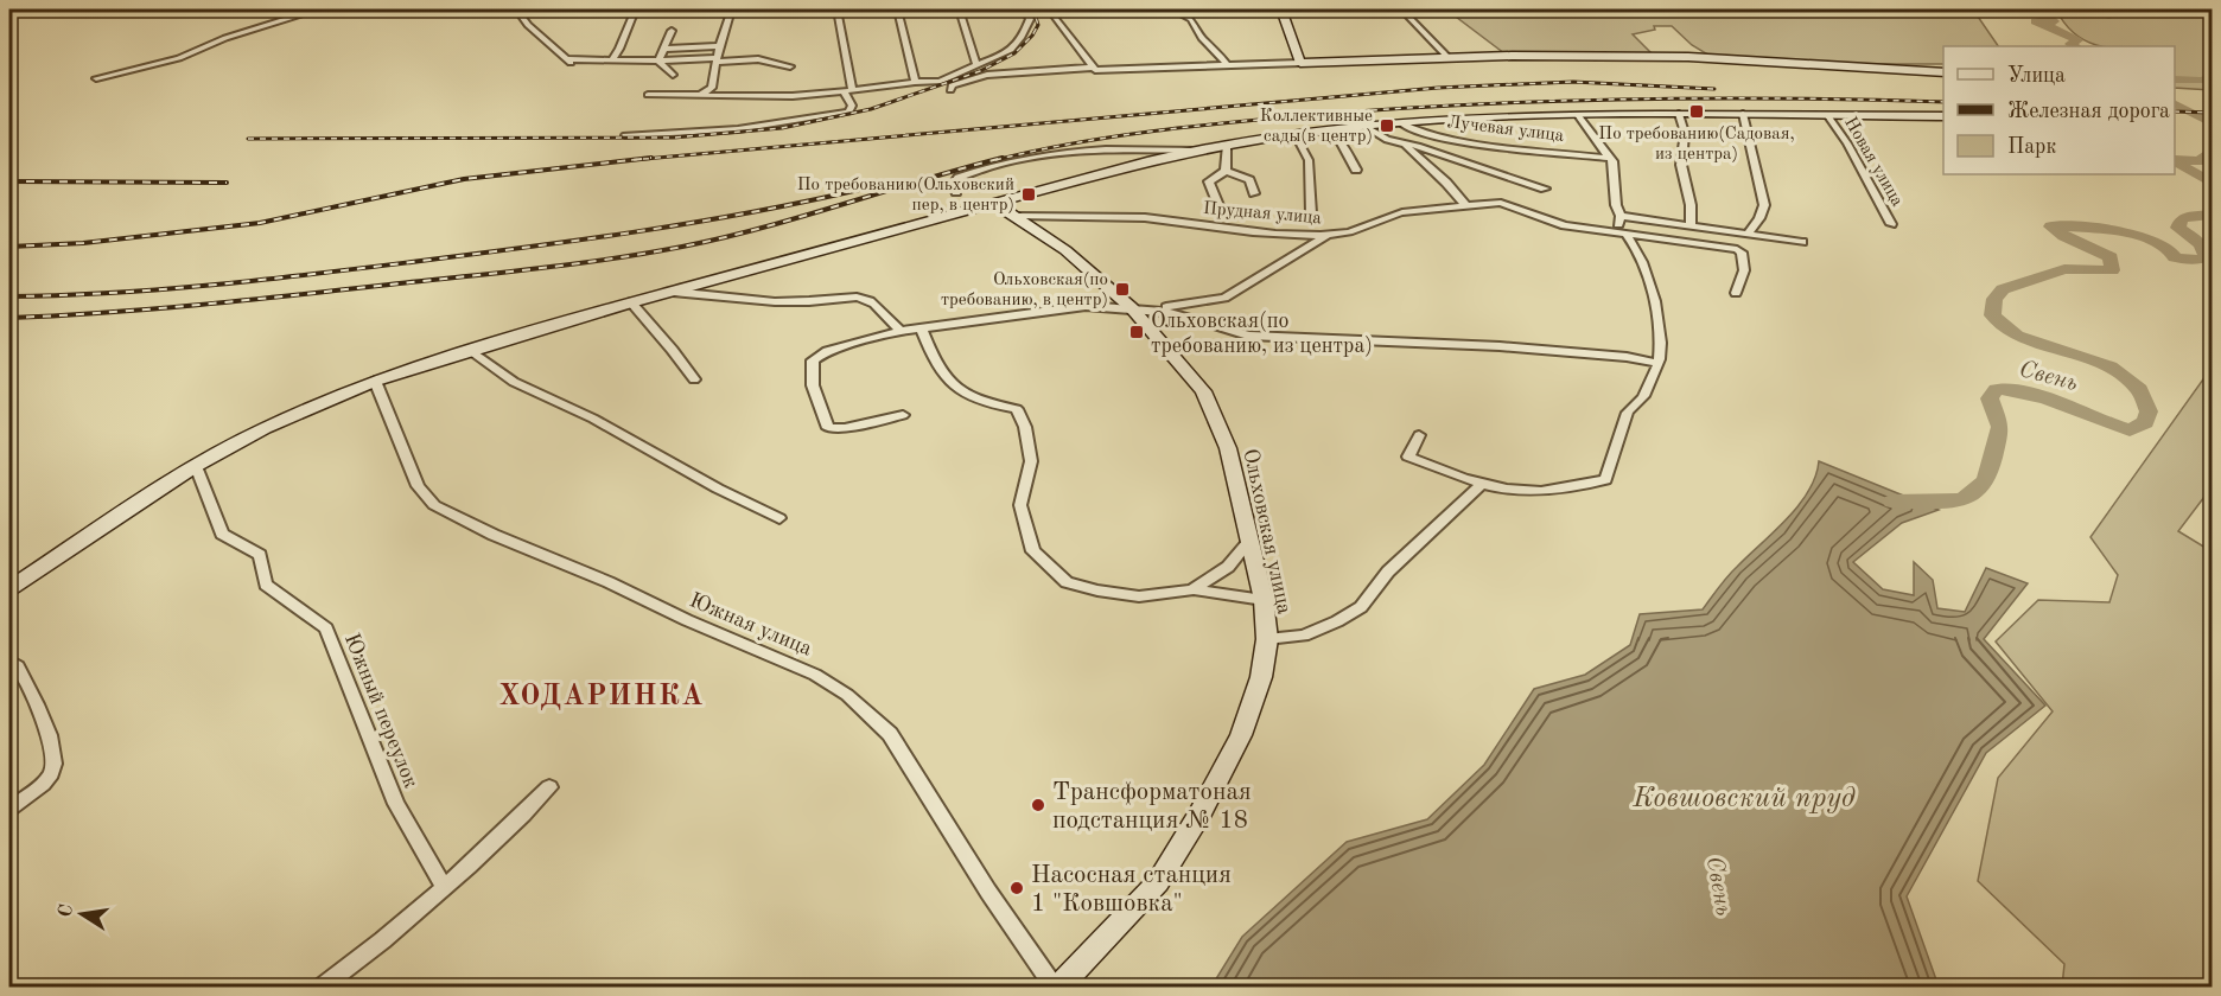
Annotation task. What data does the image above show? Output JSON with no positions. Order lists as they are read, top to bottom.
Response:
{
  "streets": {
    "street": [
      "Лучевая улица",
      "Новая улица",
      "Прудная улица",
      "Ольховская улица",
      "Южная улица",
      "Южный переулок"
    ]
  },
  "crossings": [
    ["Прудная улица", "Ольховская улица"]
  ],
  "districts": ["ХОДАРИНКА"],
  "water": ["Свень", "Ковшовский пруд"],
  "places": {
    "transit": [
      "По требованию(Садовая, из центра)",
      "Коллективные сады(в центр)",
      "По требованию(Ольховский пер, в центр)",
      "Ольховская(по требованию, в центр)",
      "Ольховская(по требованию, из центра)"
    ],
    "other": ["Трансформатоная подстанция № 18", "Насосная станция 1 \"Ковшовка\""]
  },
  "legend": ["Улица", "Железная дорога", "Парк"],
  "north": "left"
}
